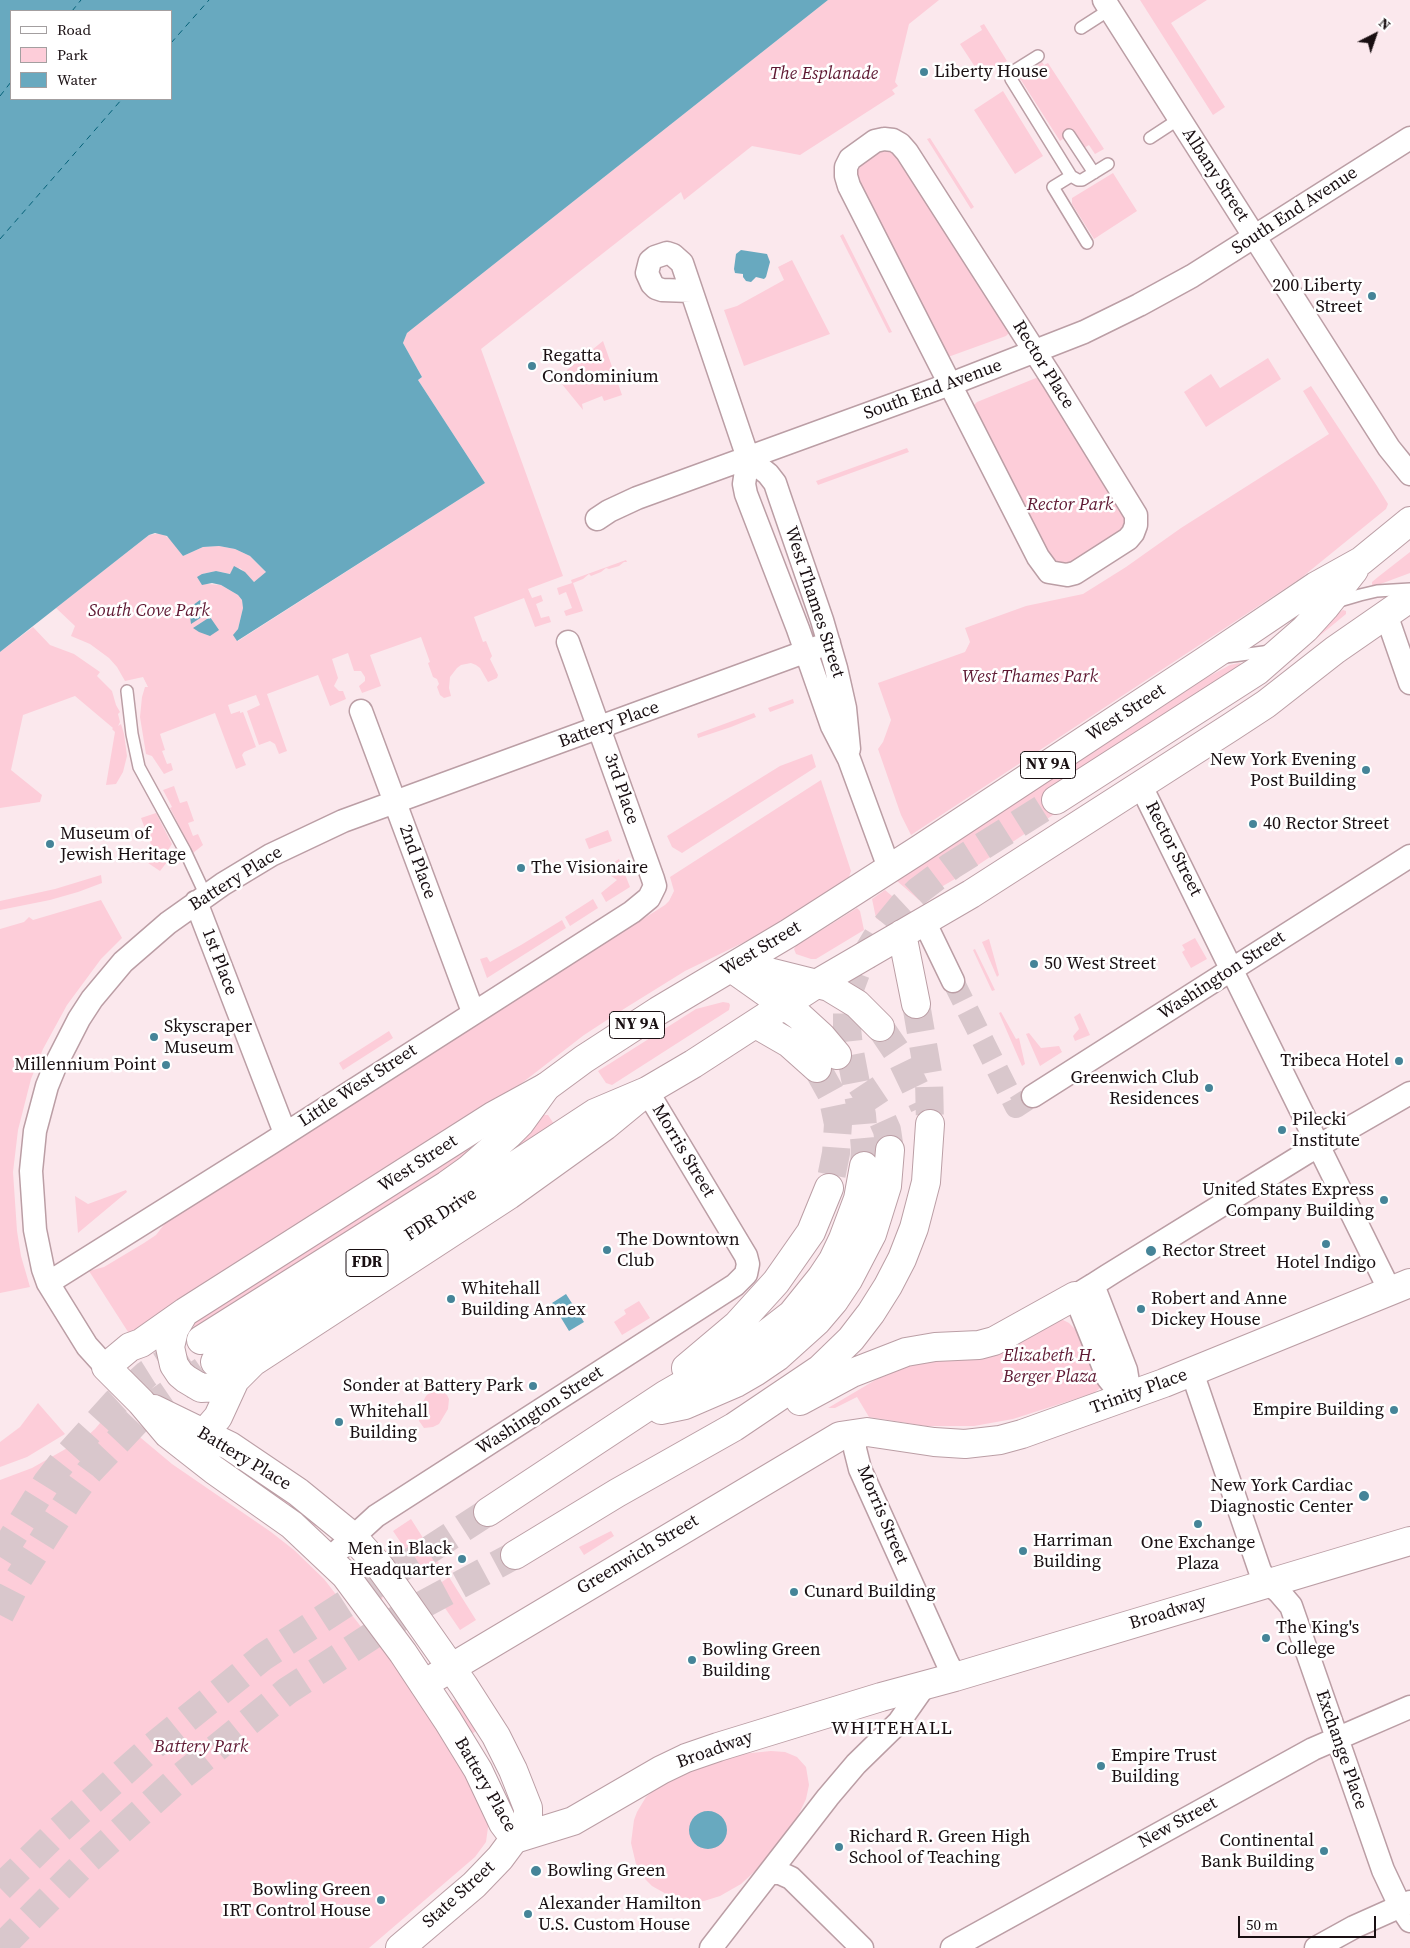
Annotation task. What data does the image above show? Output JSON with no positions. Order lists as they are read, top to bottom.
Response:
{
  "streets": {
    "main road": [
      "West Street",
      "Battery Place",
      "NY 9A",
      "FDR Drive",
      "FDR",
      "Trinity Place",
      "Greenwich Street",
      "Broadway",
      "State Street"
    ],
    "street": [
      "Albany Street",
      "South End Avenue",
      "Rector Place",
      "West Thames Street",
      "3rd Place",
      "Rector Street",
      "2nd Place",
      "1st Place",
      "Washington Street",
      "Little West Street",
      "Morris Street",
      "Exchange Place",
      "New Street"
    ]
  },
  "crossings": [
    ["Albany Street", "South End Avenue"],
    ["South End Avenue", "Rector Place"],
    ["South End Avenue", "West Thames Street"],
    ["West Thames Street", "West Street"],
    ["West Thames Street", "Battery Place"],
    ["West Street", "Battery Place"],
    ["West Street", "FDR Drive"],
    ["Battery Place", "3rd Place"],
    ["Battery Place", "2nd Place"],
    ["Battery Place", "1st Place"],
    ["Battery Place", "Washington Street"],
    ["Battery Place", "Little West Street"],
    ["Battery Place", "Greenwich Street"],
    ["Battery Place", "Broadway"],
    ["Battery Place", "State Street"],
    ["3rd Place", "Little West Street"],
    ["Rector Street", "Washington Street"],
    ["Rector Street", "Trinity Place"],
    ["2nd Place", "Little West Street"],
    ["1st Place", "Little West Street"],
    ["Washington Street", "Morris Street"],
    ["Morris Street", "FDR Drive"],
    ["Morris Street", "Trinity Place"],
    ["Morris Street", "Greenwich Street"],
    ["Morris Street", "Broadway"],
    ["Trinity Place", "Greenwich Street"],
    ["Trinity Place", "Exchange Place"],
    ["Broadway", "Exchange Place"],
    ["Broadway", "State Street"],
    ["Exchange Place", "New Street"]
  ],
  "districts": ["WHITEHALL"],
  "parks": [
    "The Esplanade",
    "Rector Park",
    "South Cove Park",
    "West Thames Park",
    "Elizabeth H. Berger Plaza",
    "Battery Park"
  ],
  "places": [
    "Liberty House",
    "200 Liberty Street",
    "Regatta Condominium",
    "New York Evening Post Building",
    "40 Rector Street",
    "Museum of Jewish Heritage",
    "The Visionaire",
    "50 West Street",
    "Skyscraper Museum",
    "Tribeca Hotel",
    "Millennium Point",
    "Greenwich Club Residences",
    "Pilecki Institute",
    "United States Express Company Building",
    "Hotel Indigo",
    "The Downtown Club",
    "Rector Street",
    "Whitehall Building Annex",
    "Robert and Anne Dickey House",
    "Sonder at Battery Park",
    "Empire Building",
    "Whitehall Building",
    "New York Cardiac Diagnostic Center",
    "One Exchange Plaza",
    "Harriman Building",
    "Men in Black Headquarter",
    "Cunard Building",
    "The King's College",
    "Bowling Green Building",
    "Empire Trust Building",
    "Richard R. Green High School of Teaching",
    "Continental Bank Building",
    "Bowling Green",
    "Bowling Green IRT Control House",
    "Alexander Hamilton U.S. Custom House"
  ],
  "legend": ["Road", "Park", "Water"],
  "scale_bar": "50 m",
  "north": "top right"
}
